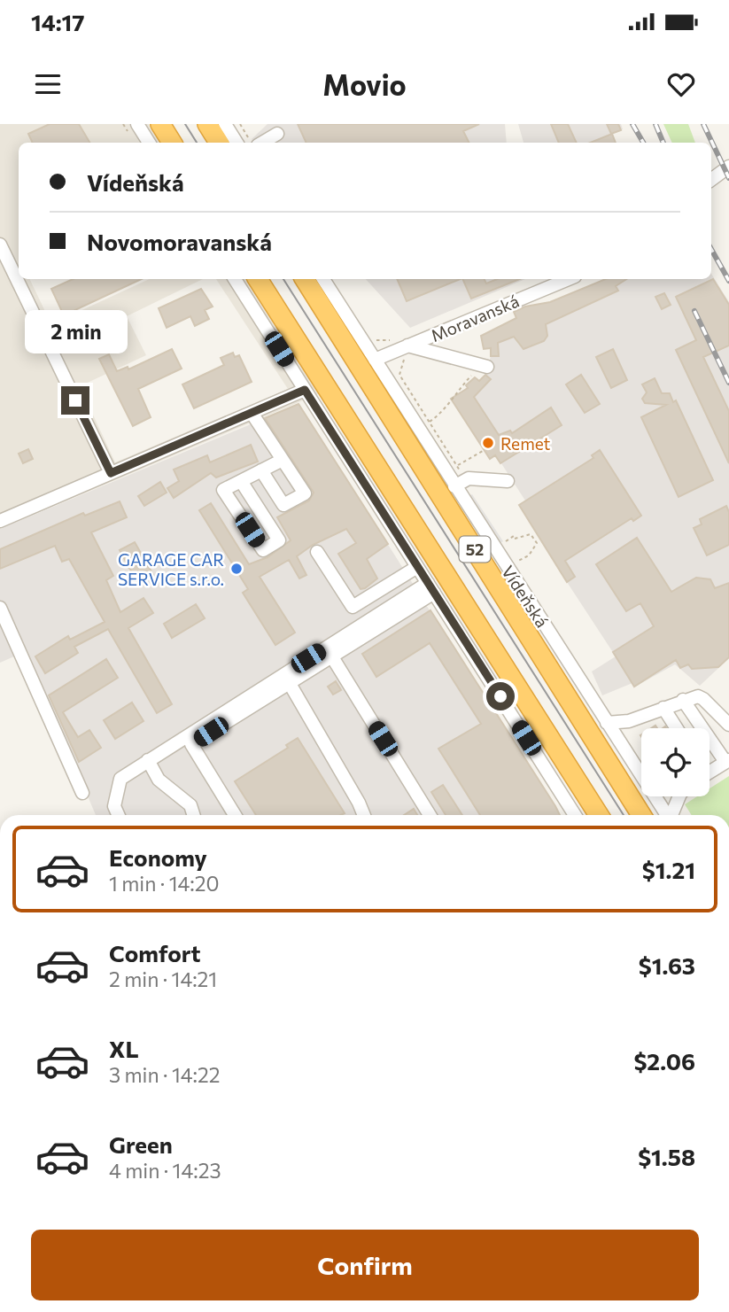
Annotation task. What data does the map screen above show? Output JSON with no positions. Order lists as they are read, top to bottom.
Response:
{
  "streets": {
    "highway": ["52", "Vídeňská"],
    "street": ["Moravanská"]
  },
  "crossings": [
    ["Moravanská", "Vídeňská"]
  ],
  "places": ["Remet", "GARAGE CAR SERVICE s.r.o."],
  "page": {
    "status": "14:17",
    "header": "Movio",
    "banner": ["Vídeňská", "Novomoravanská"],
    "bubble": "2 min",
    "list": [
      {
        "name": "Economy",
        "note": "1 min · 14:20",
        "value": "$1.21"
      },
      {
        "name": "Comfort",
        "note": "2 min · 14:21",
        "value": "$1.63"
      },
      {
        "name": "XL",
        "note": "3 min · 14:22",
        "value": "$2.06"
      },
      {
        "name": "Green",
        "note": "4 min · 14:23",
        "value": "$1.58"
      }
    ],
    "buttons": "Confirm"
  }
}
